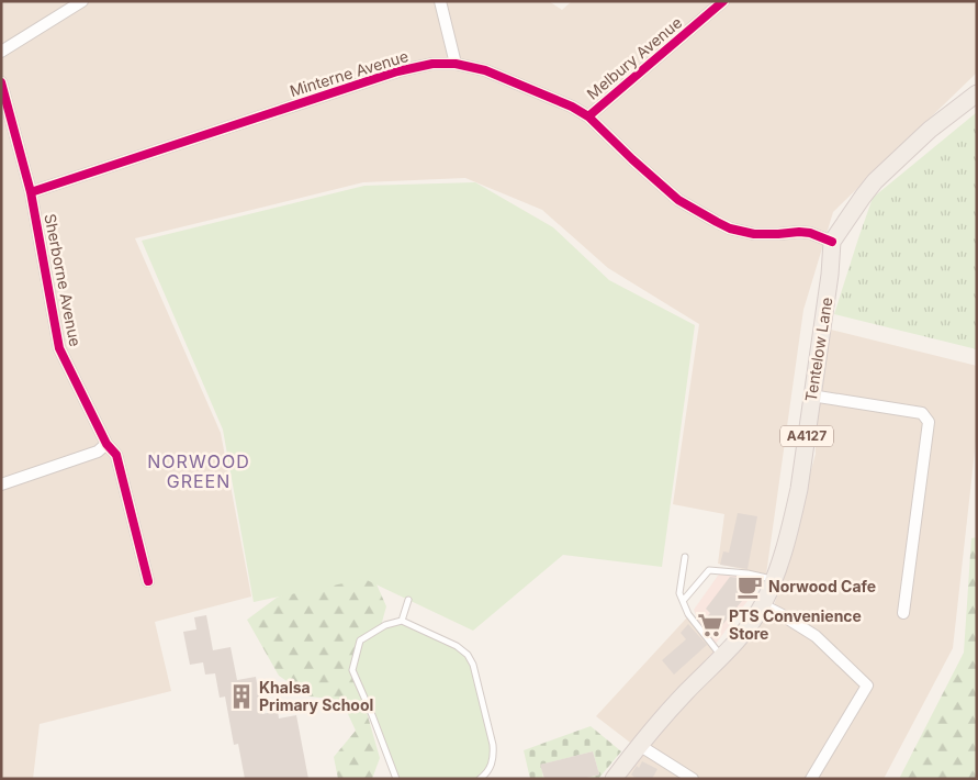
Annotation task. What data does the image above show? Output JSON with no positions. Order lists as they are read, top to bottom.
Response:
{
  "streets": {
    "main road": ["Tentelow Lane", "A4127"],
    "street": ["Melbury Avenue", "Minterne Avenue", "Sherborne Avenue"]
  },
  "crossings": [
    ["Melbury Avenue", "Minterne Avenue"],
    ["Minterne Avenue", "Sherborne Avenue"],
    ["Minterne Avenue", "Tentelow Lane"]
  ],
  "districts": ["NORWOOD GREEN"],
  "places": {
    "cafe": ["Norwood Cafe"],
    "supermarket": ["PTS Convenience Store"],
    "building": ["Khalsa Primary School"]
  }
}
